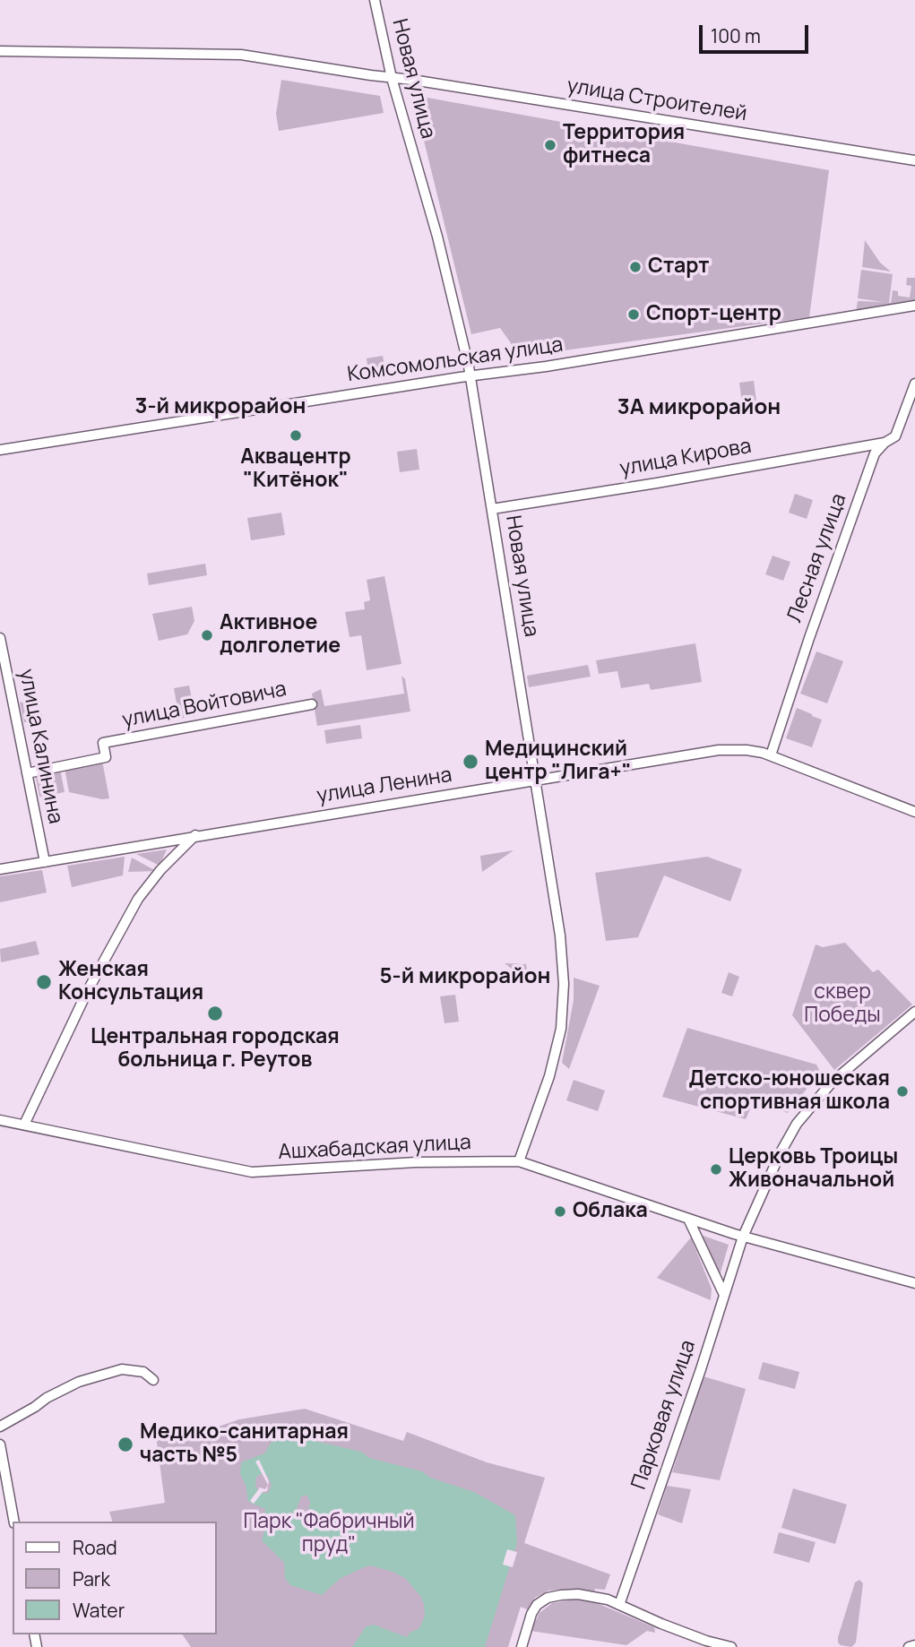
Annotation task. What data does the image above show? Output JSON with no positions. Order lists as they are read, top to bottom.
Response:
{
  "streets": {
    "street": [
      "Новая улица",
      "улица Строителей",
      "Комсомольская улица",
      "улица Кирова",
      "Лесная улица",
      "улица Войтовича",
      "улица Калинина",
      "улица Ленина",
      "Ашхабадская улица",
      "Парковая улица"
    ]
  },
  "crossings": [
    ["Новая улица", "улица Строителей"],
    ["Новая улица", "Комсомольская улица"],
    ["Новая улица", "улица Кирова"],
    ["Новая улица", "улица Ленина"],
    ["Новая улица", "Ашхабадская улица"],
    ["улица Кирова", "Лесная улица"],
    ["Лесная улица", "улица Ленина"],
    ["улица Войтовича", "улица Калинина"],
    ["улица Калинина", "улица Ленина"],
    ["Ашхабадская улица", "Парковая улица"]
  ],
  "districts": ["3-й микрорайон", "3А микрорайон", "5-й микрорайон"],
  "parks": ["сквер Победы", "Парк \"Фабричный пруд\""],
  "places": [
    "Территория фитнеса",
    "Старт",
    "Спорт-центр",
    "Аквацентр \"Китёнок\"",
    "Активное долголетие",
    "Медицинский центр \"Лига+\"",
    "Женская Консультация",
    "Центральная городская больница г. Реутов",
    "Детско-юношеская спортивная школа",
    "Церковь Троицы Живоначальной",
    "Облака",
    "Медико-санитарная часть №5"
  ],
  "legend": ["Road", "Park", "Water"],
  "scale_bar": "100 m"
}
